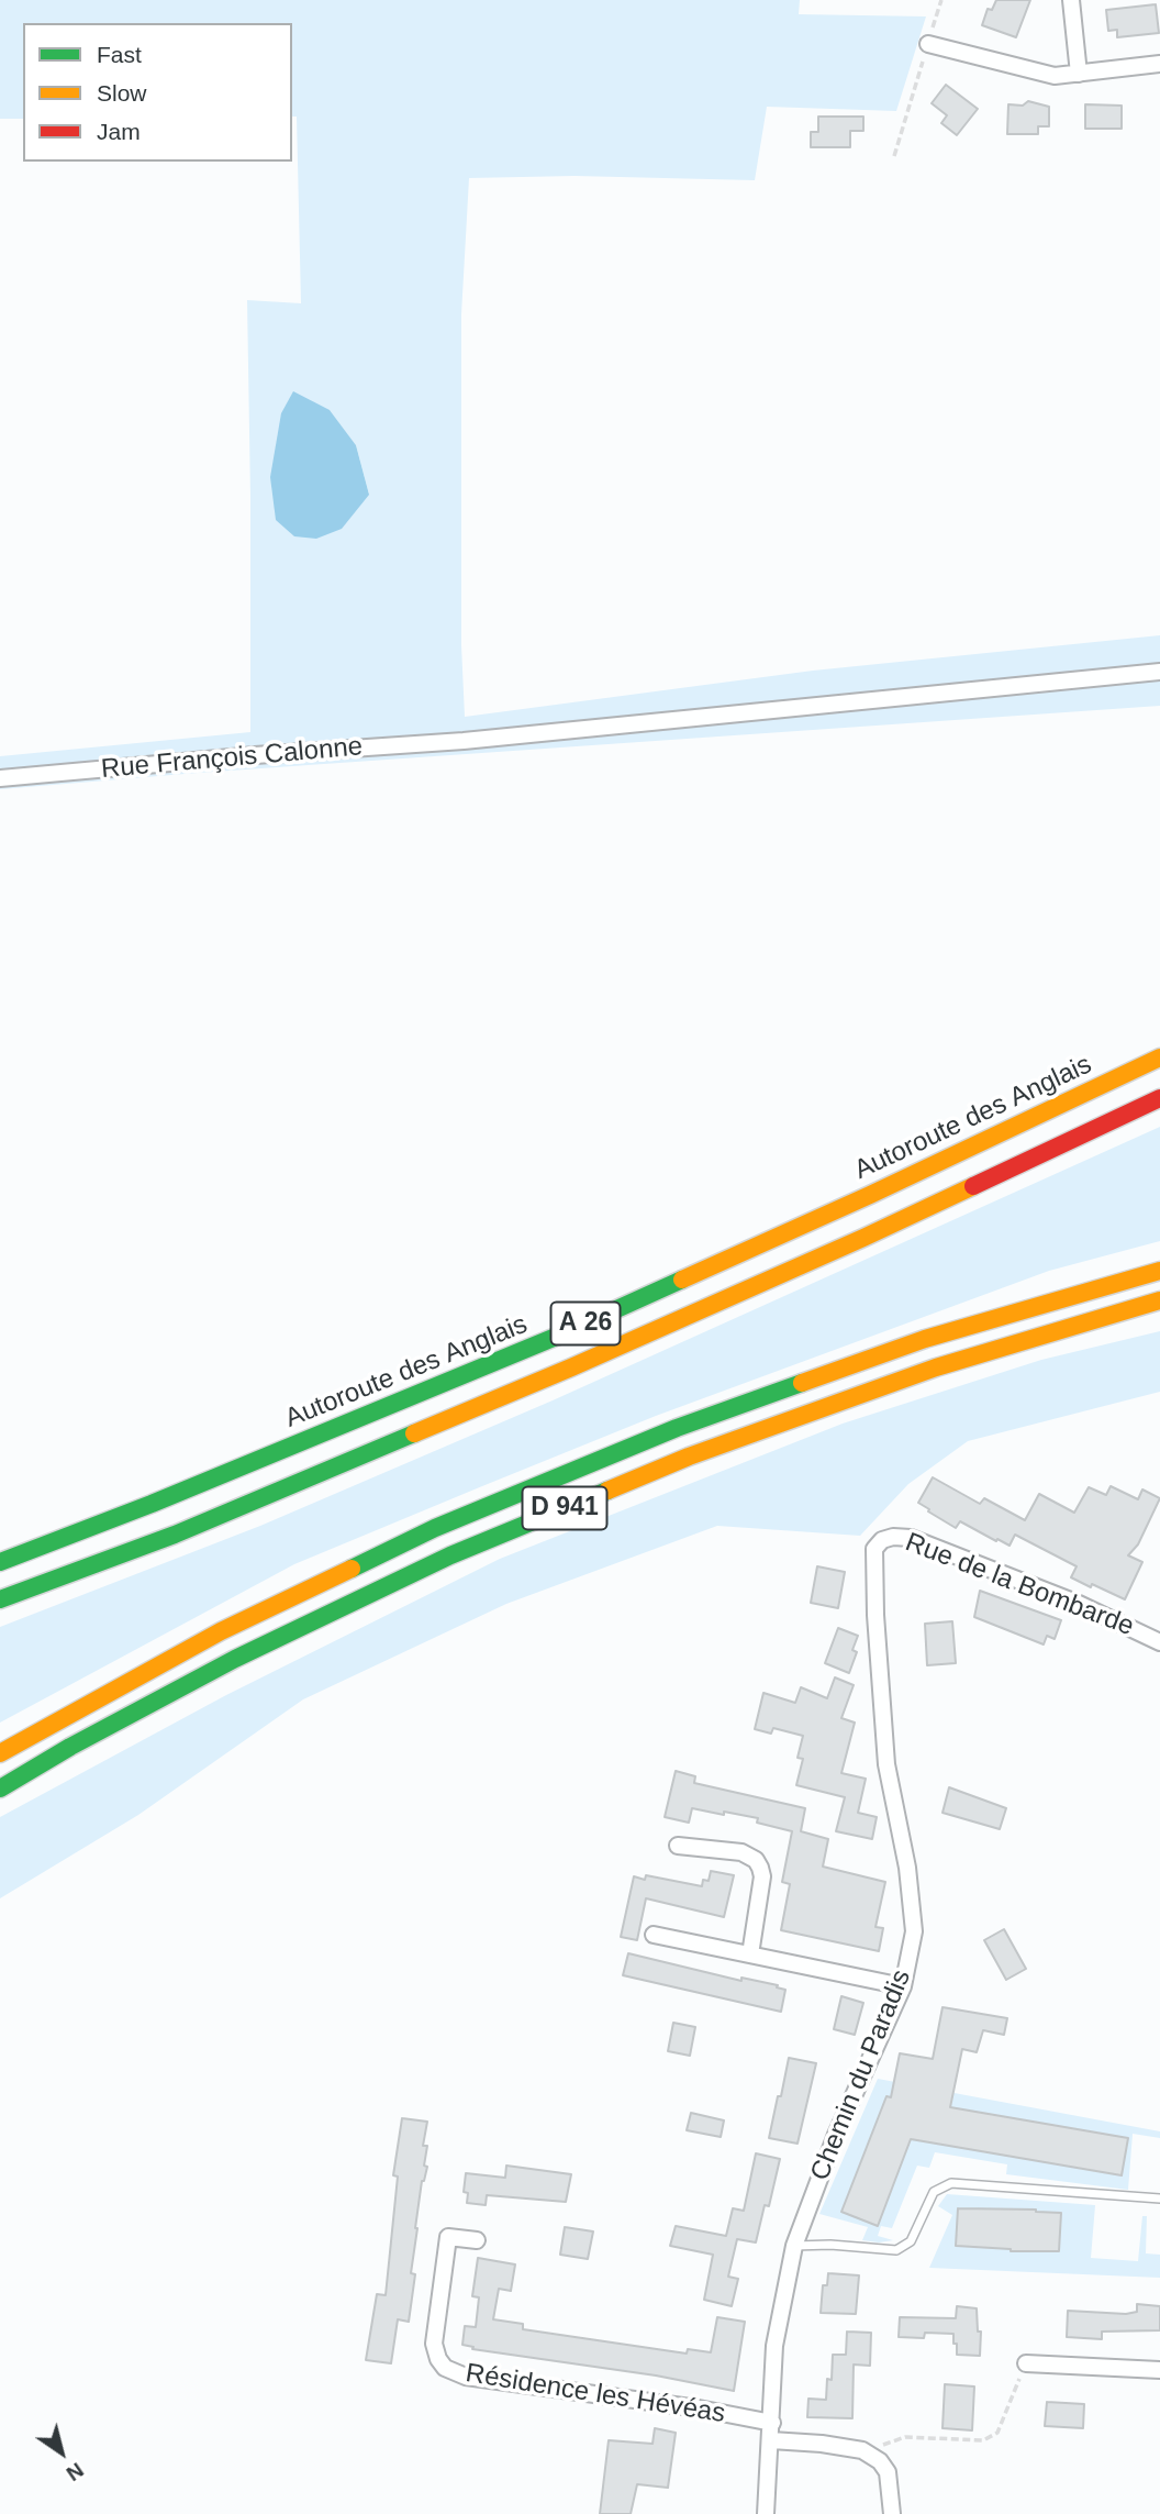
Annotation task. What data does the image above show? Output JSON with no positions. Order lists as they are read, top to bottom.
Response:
{
  "streets": {
    "highway": ["Autoroute des Anglais", "A 26", "D 941"],
    "street": [
      "Rue François Calonne",
      "Rue de la Bombarde",
      "Chemin du Paradis",
      "Résidence les Hévéas"
    ]
  },
  "crossings": [
    ["Rue de la Bombarde", "Chemin du Paradis"],
    ["Chemin du Paradis", "Résidence les Hévéas"]
  ],
  "legend": ["Fast", "Slow", "Jam"],
  "north": "bottom right"
}
